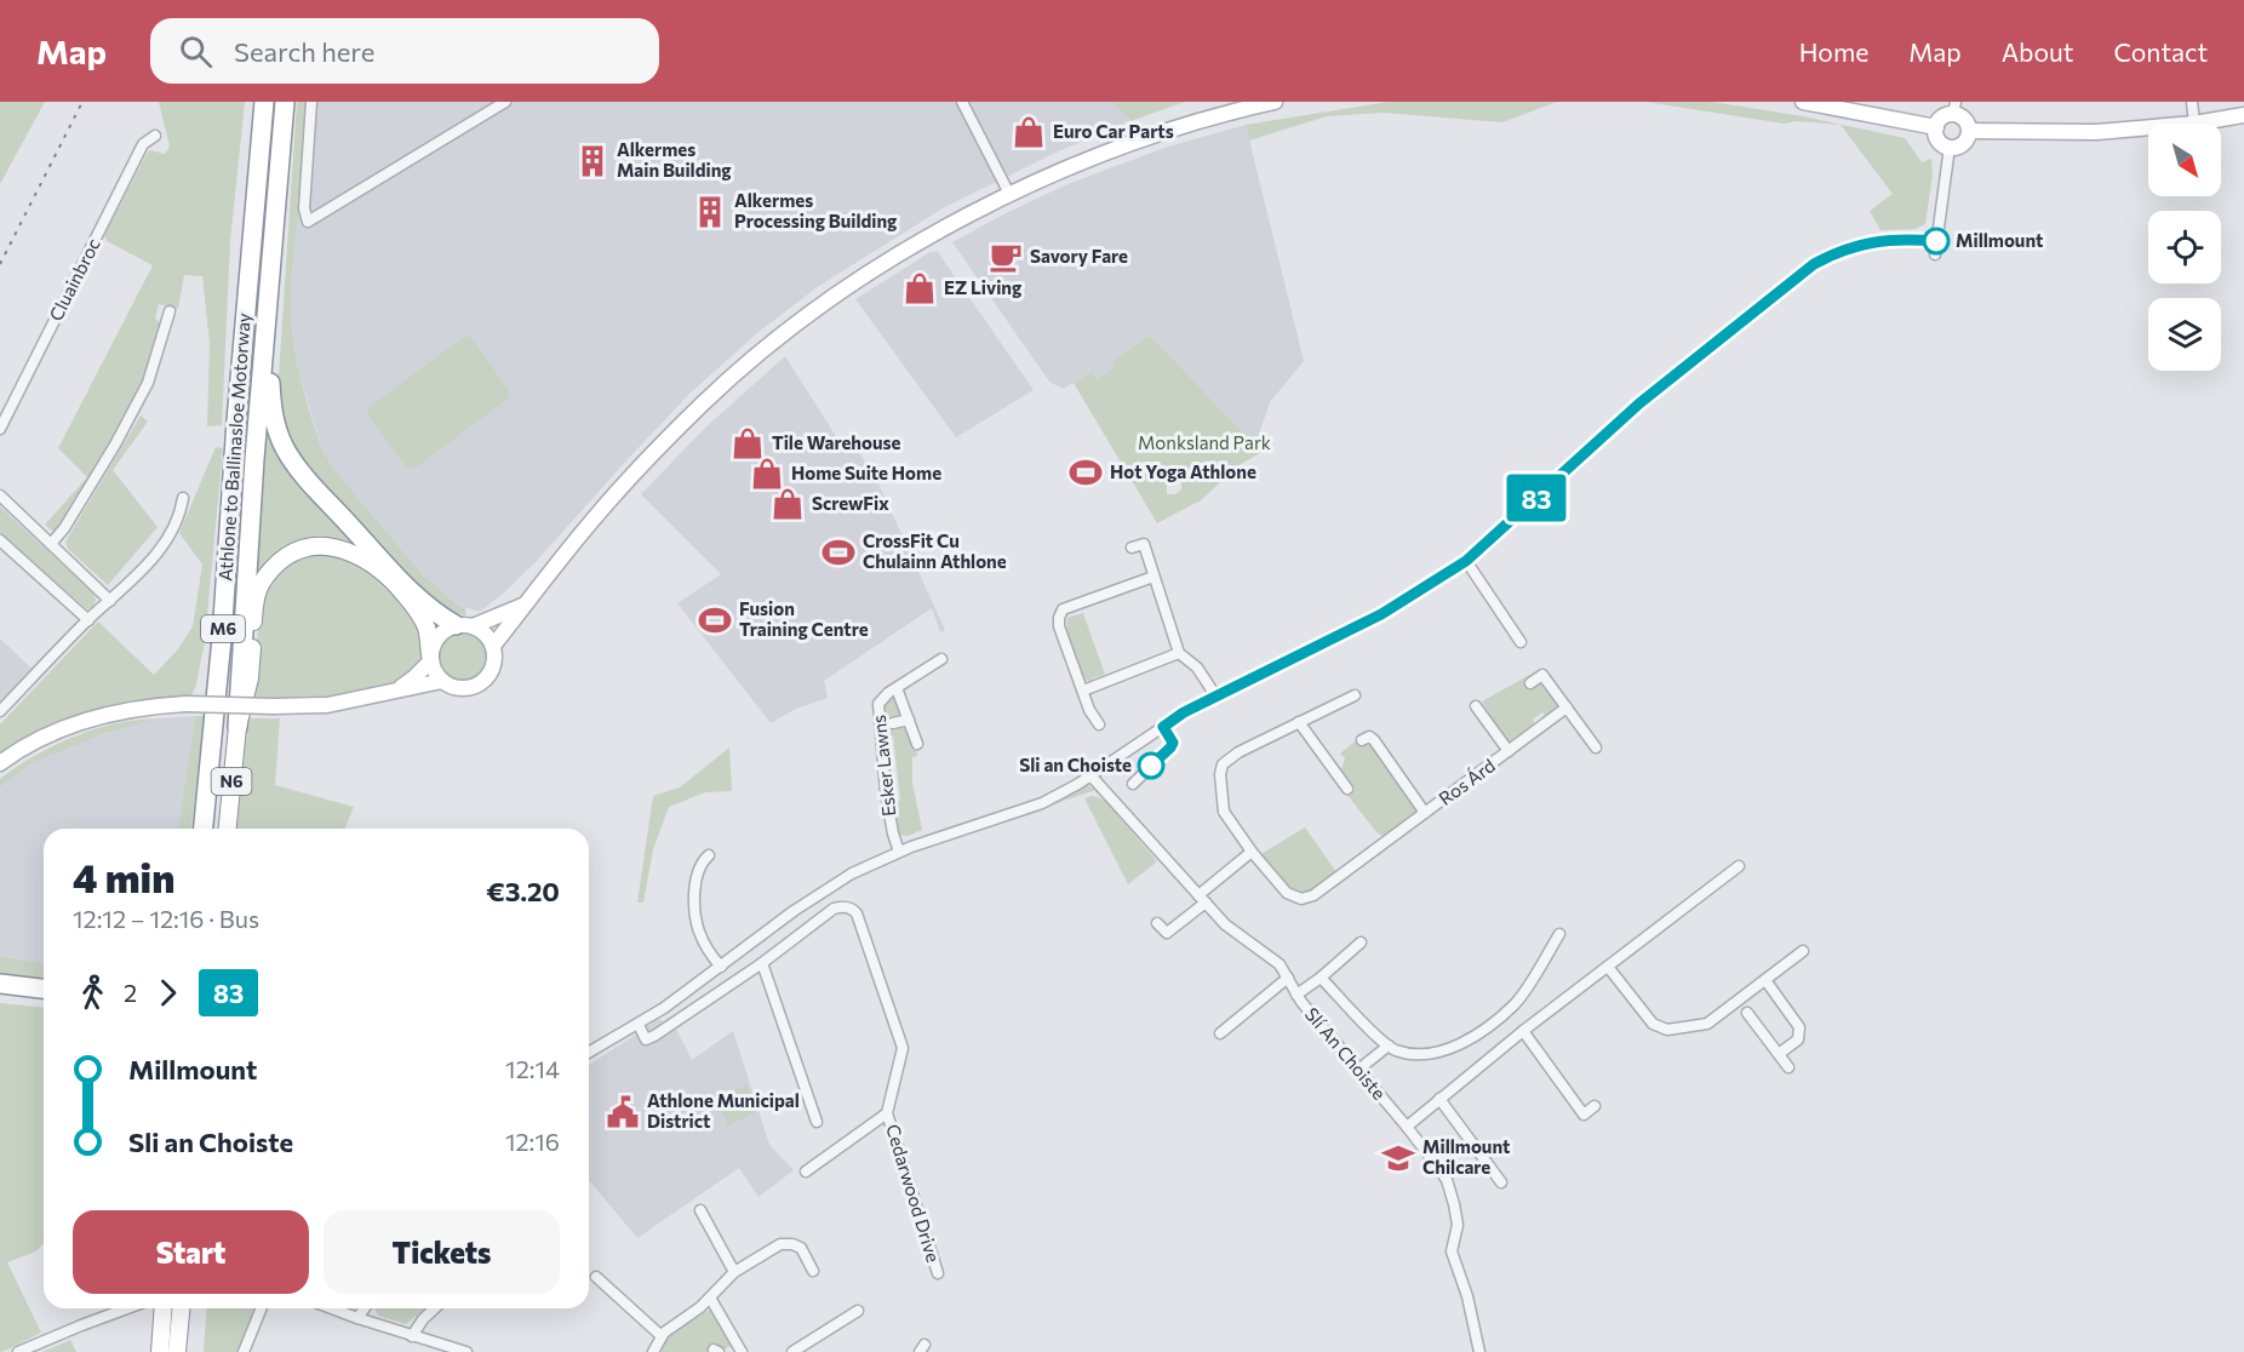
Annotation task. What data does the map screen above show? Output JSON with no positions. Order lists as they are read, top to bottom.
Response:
{
  "streets": {
    "highway": ["Athlone to Ballinasloe Motorway", "M6", "N6"],
    "street": [
      "Cluainbroc",
      "Esker Lawns",
      "Ros Árd",
      "Slí An Choiste",
      "Cedarwood Drive"
    ]
  },
  "crossings": [
    ["Athlone to Ballinasloe Motorway", "N6"]
  ],
  "parks": ["Monksland Park"],
  "places": {
    "shop": [
      "Euro Car Parts",
      "EZ Living",
      "Tile Warehouse",
      "Home Suite Home",
      "ScrewFix"
    ],
    "building": ["Alkermes Main Building", "Alkermes Processing Building"],
    "other": ["Millmount", "Sli an Choiste"],
    "cafe": ["Savory Fare"],
    "sports": ["Hot Yoga Athlone", "CrossFit Cu Chulainn Athlone", "Fusion Training Centre"],
    "public building": ["Athlone Municipal District"],
    "school or university": ["Millmount Chilcare"]
  },
  "lines": ["bus line 83"],
  "north": "bottom right",
  "page": {
    "header": "Map",
    "search": "Search here",
    "nav": [
      "Home",
      "Map",
      "About",
      "Contact"
    ],
    "on_map": "83",
    "heading": ["4 min", "12:12 – 12:16 · Bus", "€3.20"],
    "legs": ["2", "83"],
    "list": [
      {
        "name": "Millmount",
        "value": "12:14"
      },
      {
        "name": "Sli an Choiste",
        "value": "12:16"
      }
    ],
    "buttons": ["Start", "Tickets"]
  }
}
